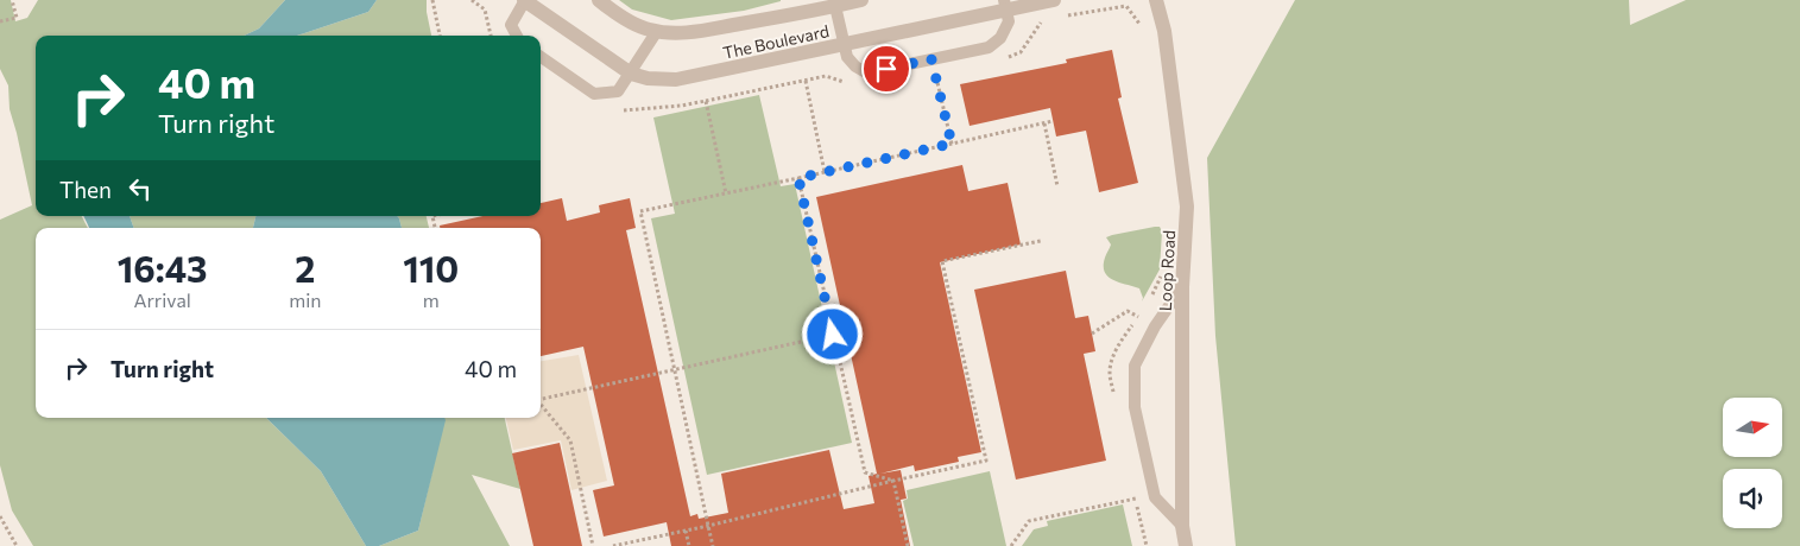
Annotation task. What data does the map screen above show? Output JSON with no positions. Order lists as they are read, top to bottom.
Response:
{
  "streets": {
    "street": ["The Boulevard", "Loop Road"]
  },
  "north": "right",
  "page": {
    "turn": ["40 m", "Turn right"],
    "then": "Then",
    "eta": [
      "16:43",
      "Arrival",
      "2",
      "min",
      "110",
      "m"
    ],
    "list": [
      {
        "name": "Turn right",
        "value": "40 m"
      }
    ]
  }
}
